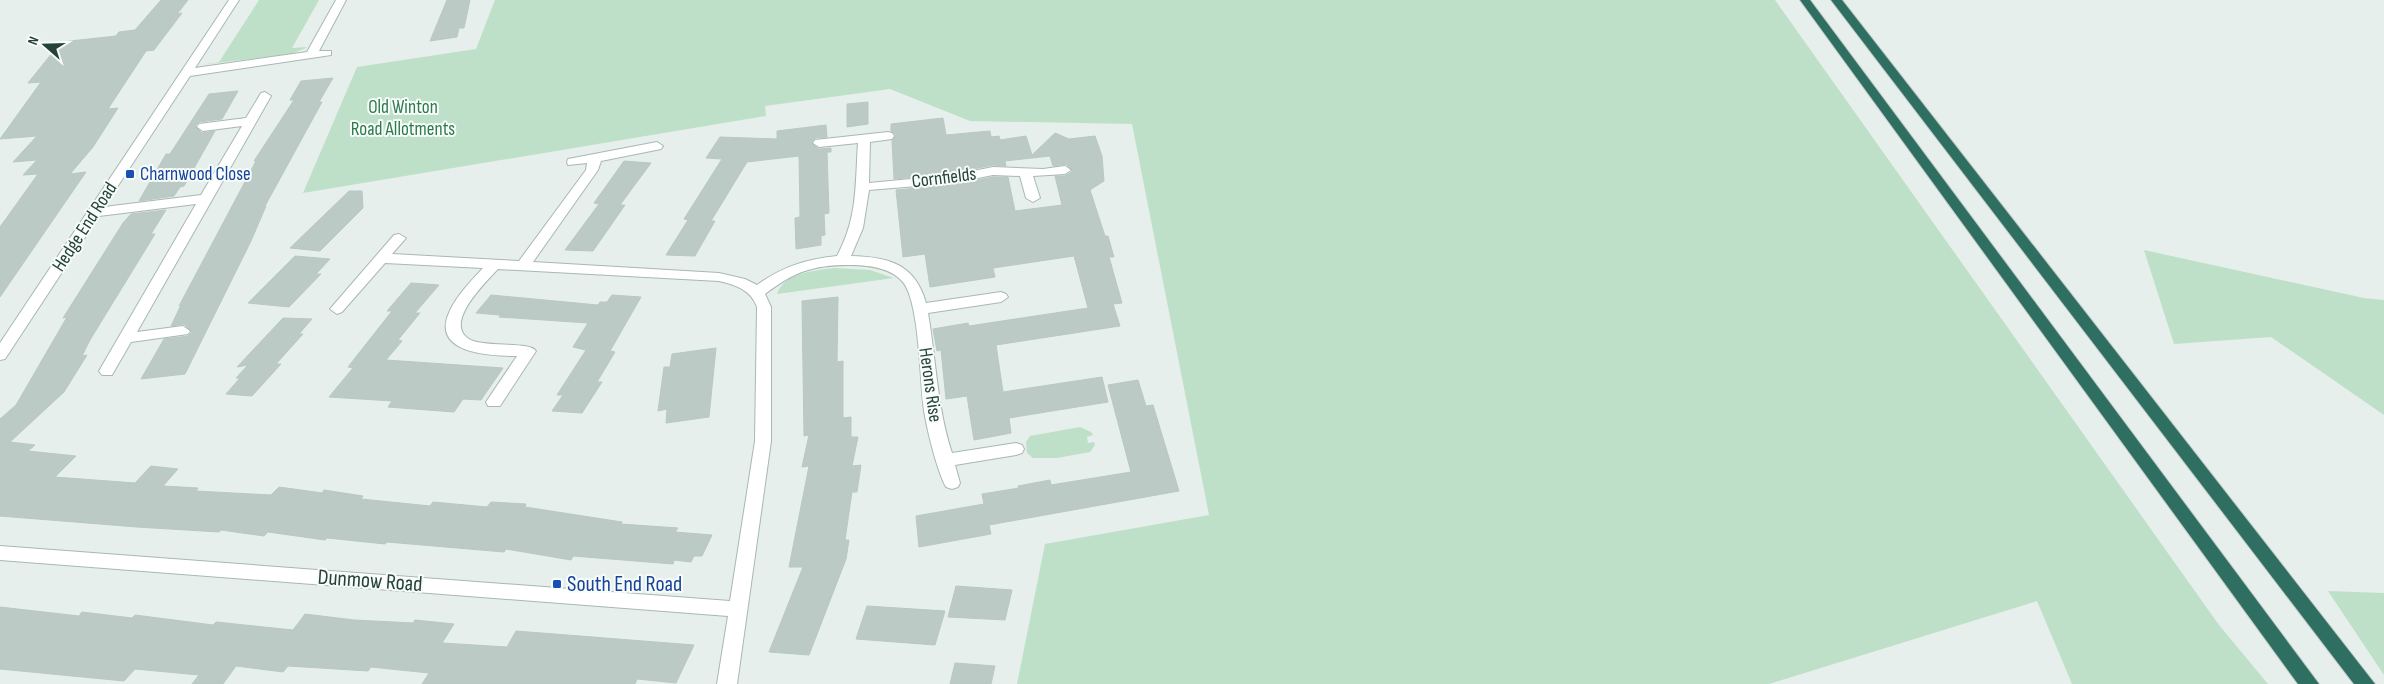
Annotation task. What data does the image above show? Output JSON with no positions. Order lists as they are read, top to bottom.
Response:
{
  "streets": {
    "street": [
      "Cornfields",
      "Hedge End Road",
      "Herons Rise",
      "Dunmow Road"
    ]
  },
  "parks": ["Old Winton Road Allotments"],
  "places": {
    "transit": ["Charnwood Close", "South End Road"]
  },
  "north": "left"
}
